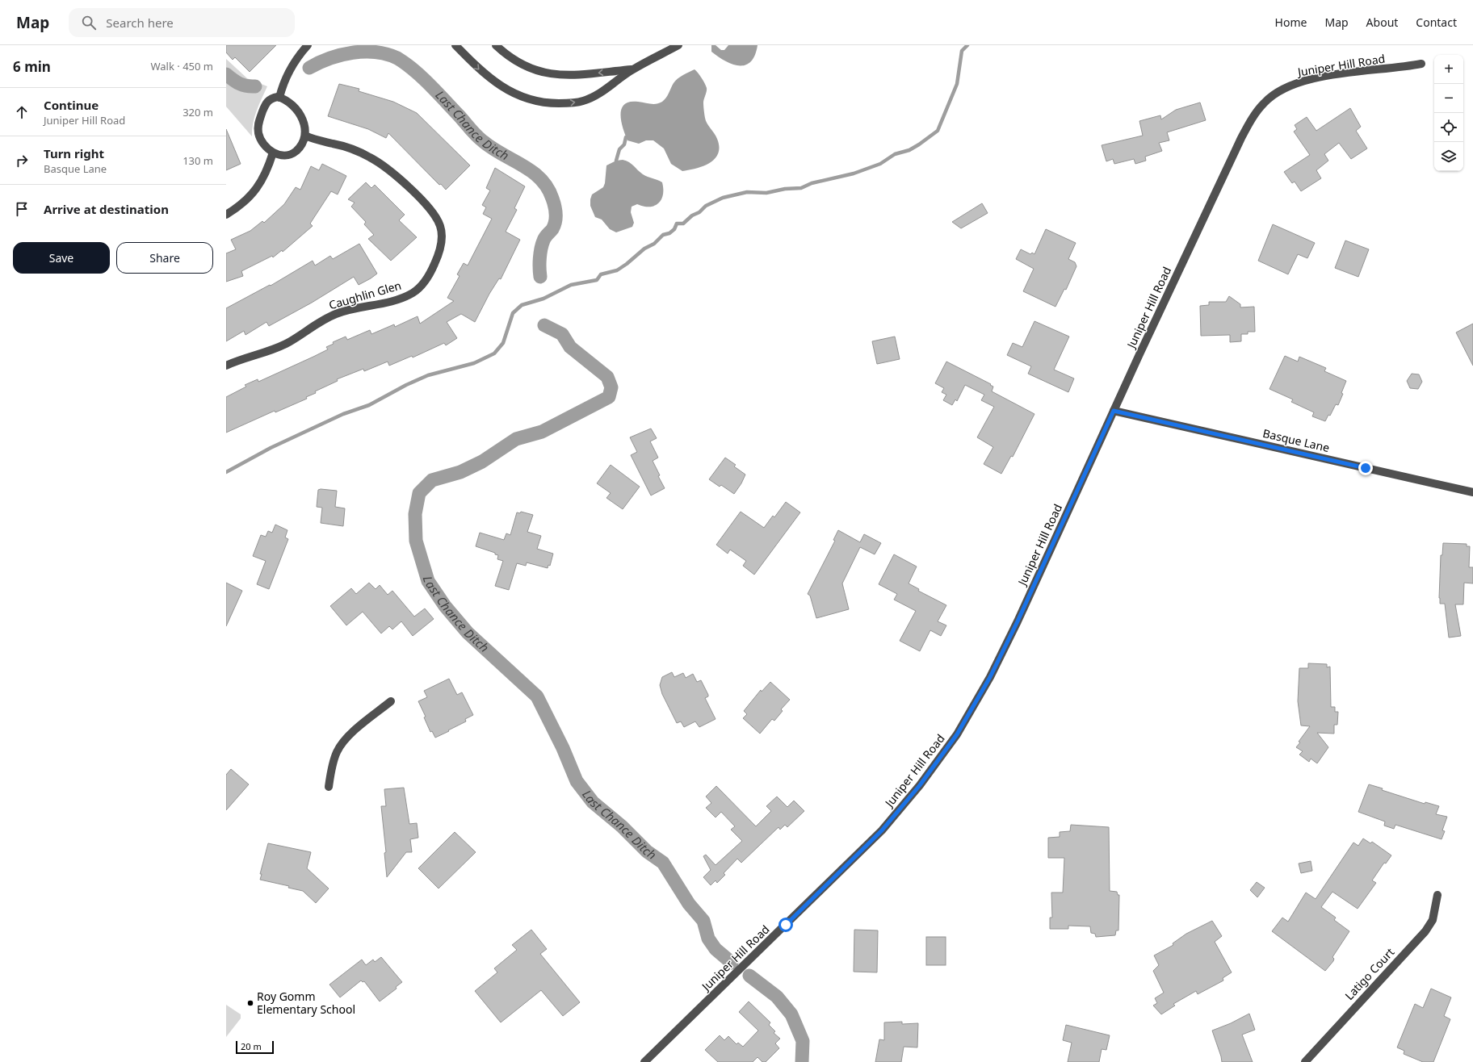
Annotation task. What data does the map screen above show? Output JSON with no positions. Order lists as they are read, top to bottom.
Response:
{
  "streets": {
    "street": [
      "Juniper Hill Road",
      "Caughlin Glen",
      "Basque Lane",
      "Latigo Court"
    ]
  },
  "crossings": [
    ["Juniper Hill Road", "Basque Lane"]
  ],
  "water": ["Last Chance Ditch"],
  "places": ["Roy Gomm Elementary School"],
  "scale_bar": "20 m",
  "page": {
    "header": "Map",
    "search": "Search here",
    "nav": [
      "Home",
      "Map",
      "About",
      "Contact"
    ],
    "heading": ["6 min", "Walk · 450 m"],
    "map_buttons": ["+", "−"],
    "list": [
      ["Continue", "Juniper Hill Road", "320 m"],
      ["Turn right", "Basque Lane", "130 m"],
      "Arrive at destination"
    ],
    "buttons": ["Save", "Share"],
    "scale": "20 m"
  }
}
